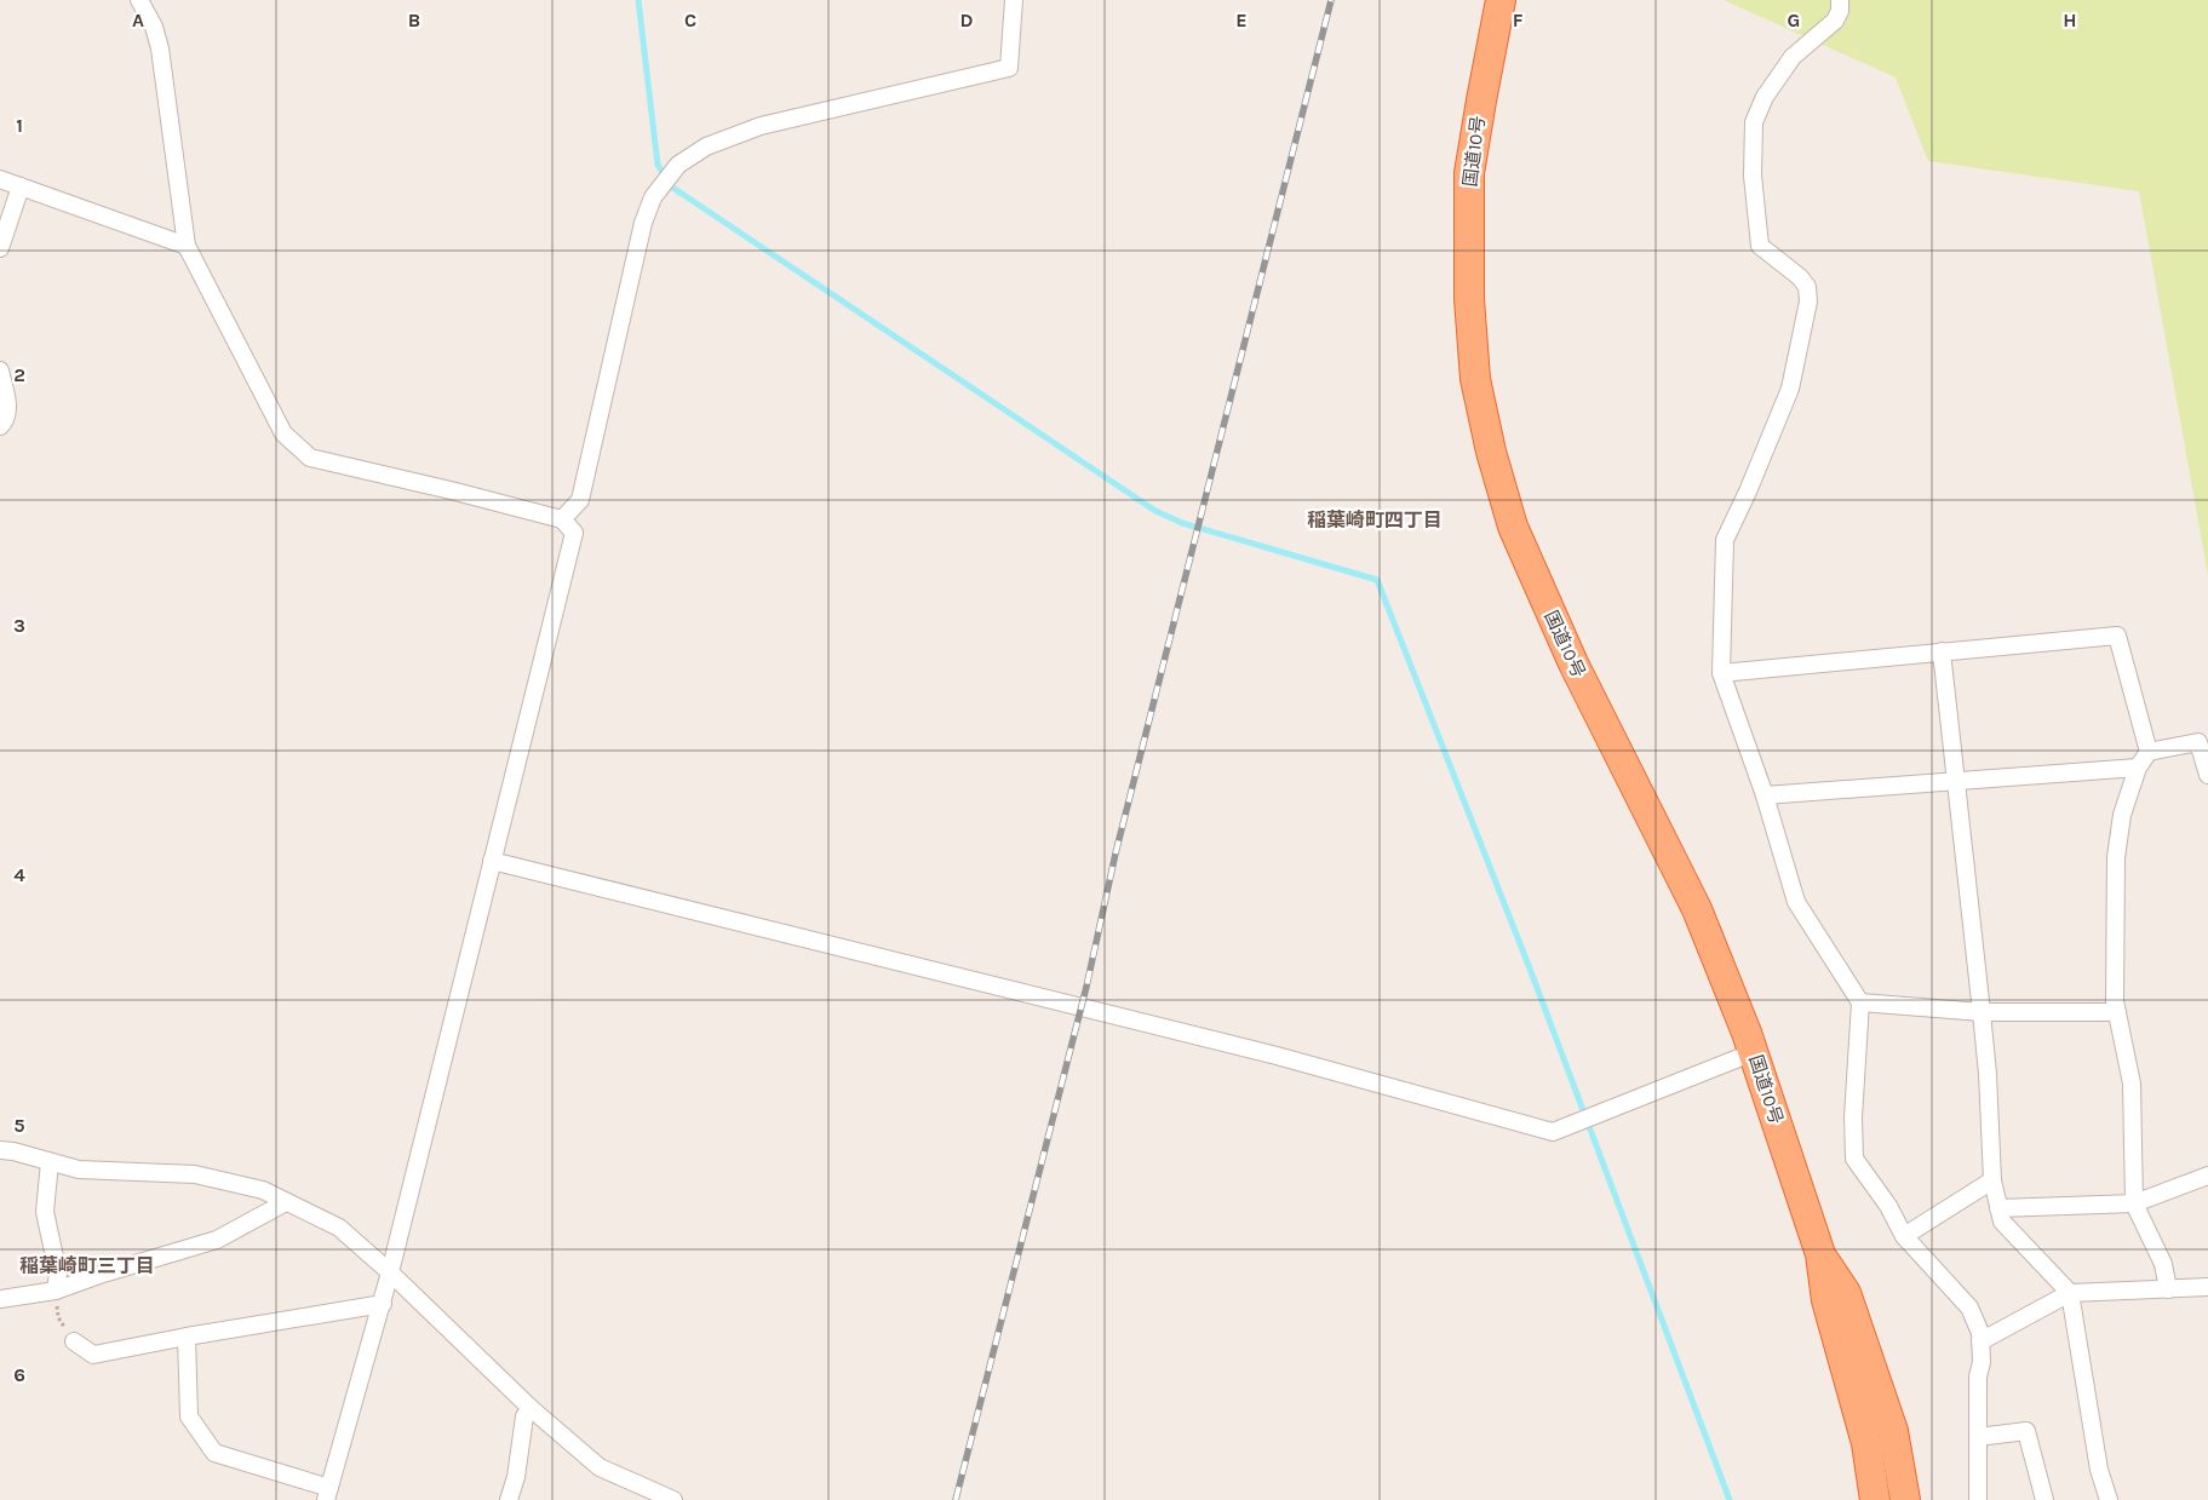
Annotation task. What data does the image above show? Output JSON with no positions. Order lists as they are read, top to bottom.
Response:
{
  "streets": {
    "highway": ["国道10号"]
  },
  "districts": ["稲葉崎町四丁目", "稲葉崎町三丁目"],
  "grid": {
    "columns": [
      "A",
      "B",
      "C",
      "D",
      "E",
      "F",
      "G",
      "H"
    ],
    "rows": [
      "1",
      "2",
      "3",
      "4",
      "5",
      "6"
    ]
  }
}
